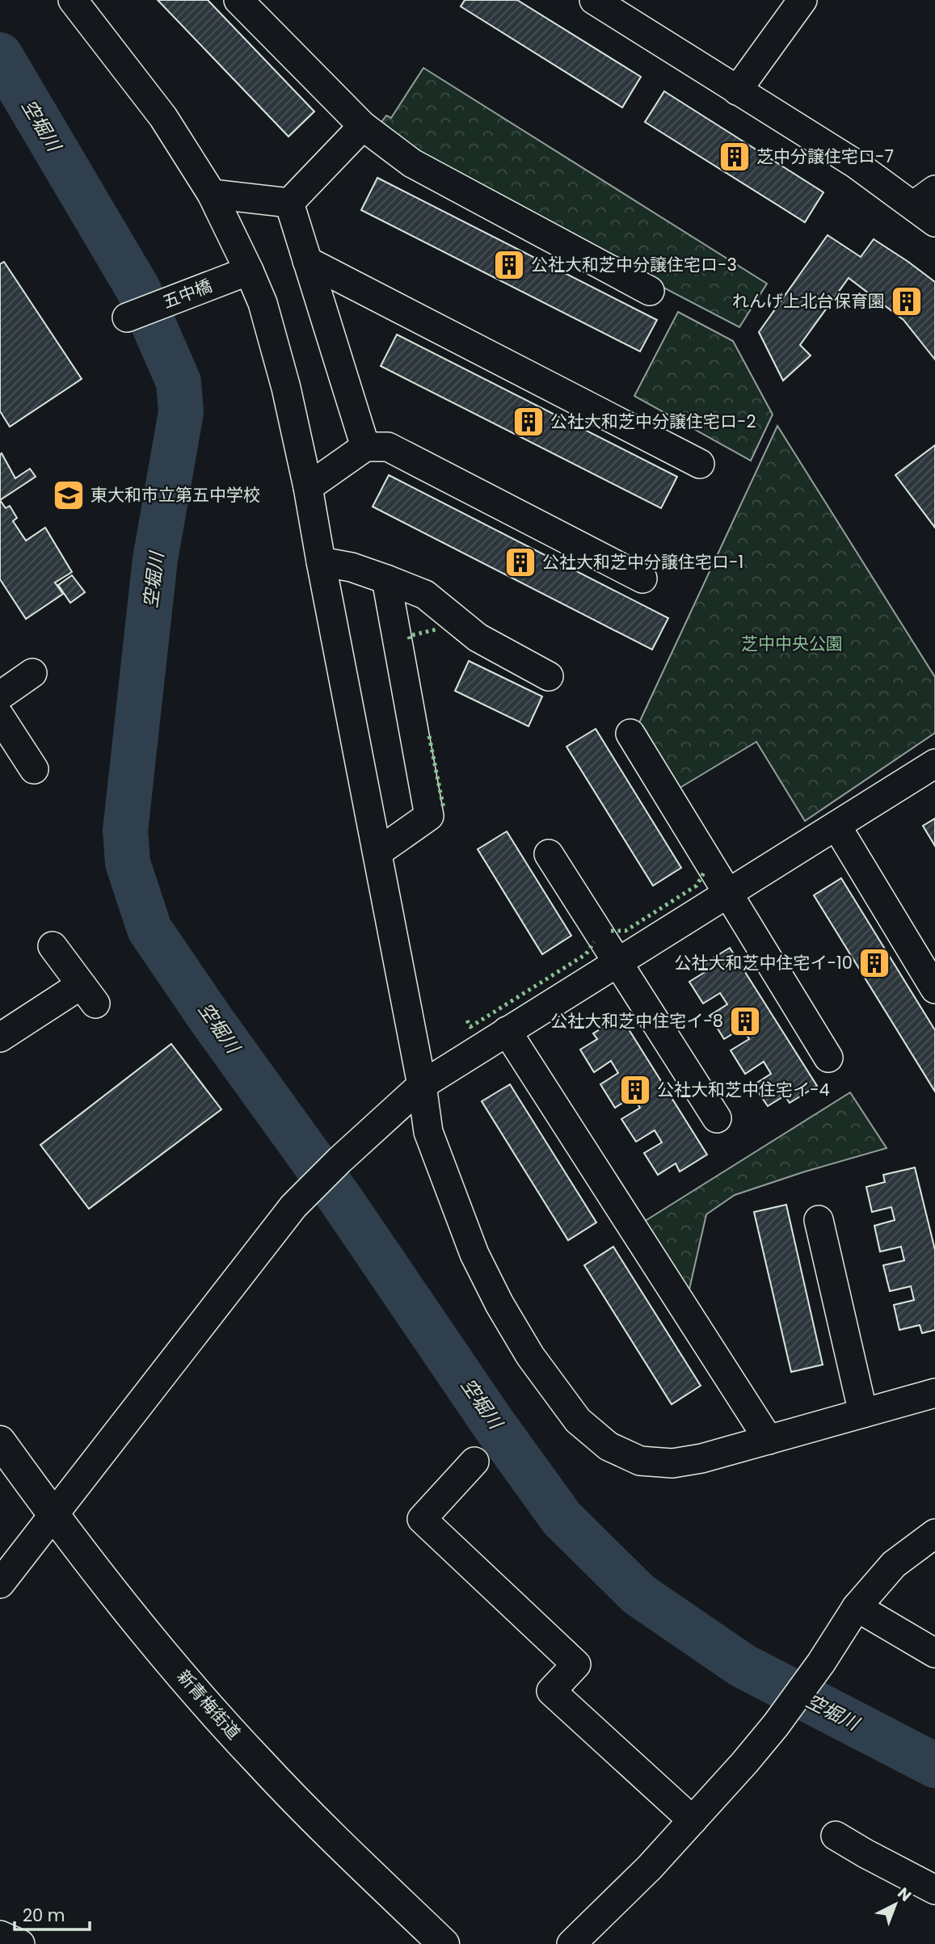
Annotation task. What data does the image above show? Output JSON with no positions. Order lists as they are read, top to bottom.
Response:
{
  "streets": {
    "main road": ["新青梅街道"],
    "street": ["五中橋"]
  },
  "water": ["空堀川"],
  "parks": ["芝中中央公園"],
  "places": {
    "building": [
      "芝中分譲住宅ロ-7",
      "公社大和芝中分譲住宅ロ-3",
      "れんげ上北台保育園",
      "公社大和芝中分譲住宅ロ-2",
      "公社大和芝中分譲住宅ロ-1",
      "公社大和芝中住宅イ-10",
      "公社大和芝中住宅イ-8",
      "公社大和芝中住宅イ-4"
    ],
    "school or university": ["東大和市立第五中学校"]
  },
  "scale_bar": "20 m",
  "north": "top right"
}
